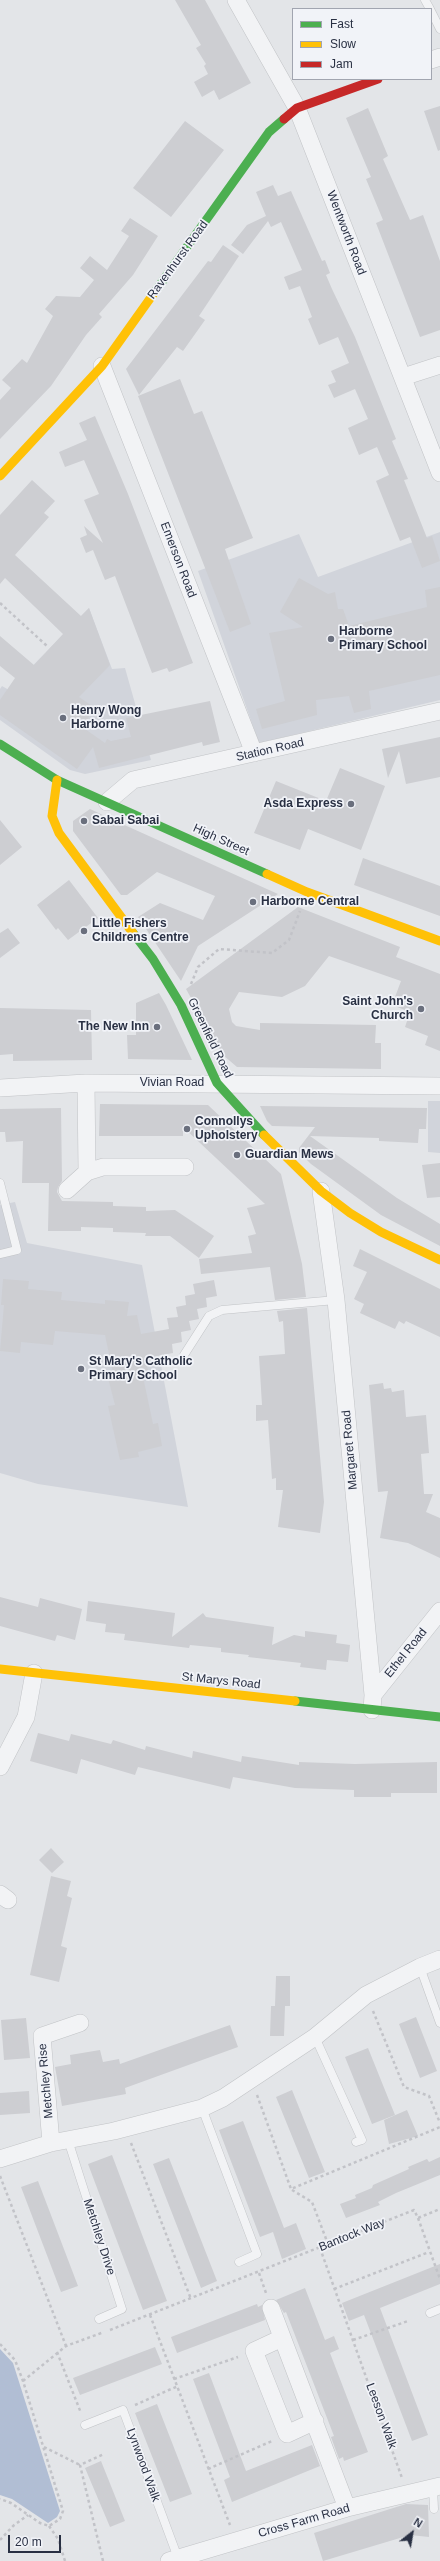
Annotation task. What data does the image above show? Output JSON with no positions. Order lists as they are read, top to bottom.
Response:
{
  "streets": {
    "street": [
      "Wentworth Road",
      "Ravenhurst Road",
      "Emerson Road",
      "Station Road",
      "High Street",
      "Greenfield Road",
      "Vivian Road",
      "Margaret Road",
      "Ethel Road",
      "St Marys Road",
      "Metchley Rise",
      "Cross Farm Road"
    ],
    "lane": ["Metchley Drive", "Lynwood Walk"],
    "path": ["Bantock Way", "Leeson Walk"]
  },
  "crossings": [
    ["Wentworth Road", "Ravenhurst Road"],
    ["Ravenhurst Road", "Emerson Road"],
    ["Emerson Road", "Station Road"],
    ["Station Road", "High Street"],
    ["High Street", "Greenfield Road"],
    ["Greenfield Road", "Vivian Road"],
    ["Greenfield Road", "Margaret Road"],
    ["Margaret Road", "Ethel Road"],
    ["Margaret Road", "St Marys Road"],
    ["Ethel Road", "St Marys Road"],
    ["Bantock Way", "Leeson Walk"],
    ["Leeson Walk", "Cross Farm Road"],
    ["Lynwood Walk", "Cross Farm Road"]
  ],
  "places": [
    "Harborne Primary School",
    "Henry Wong Harborne",
    "Asda Express",
    "Sabai Sabai",
    "Harborne Central",
    "Little Fishers Childrens Centre",
    "Saint John's Church",
    "The New Inn",
    "Connollys Upholstery",
    "Guardian Mews",
    "St Mary's Catholic Primary School"
  ],
  "legend": ["Fast", "Slow", "Jam"],
  "scale_bar": "20 m",
  "north": "top right"
}
